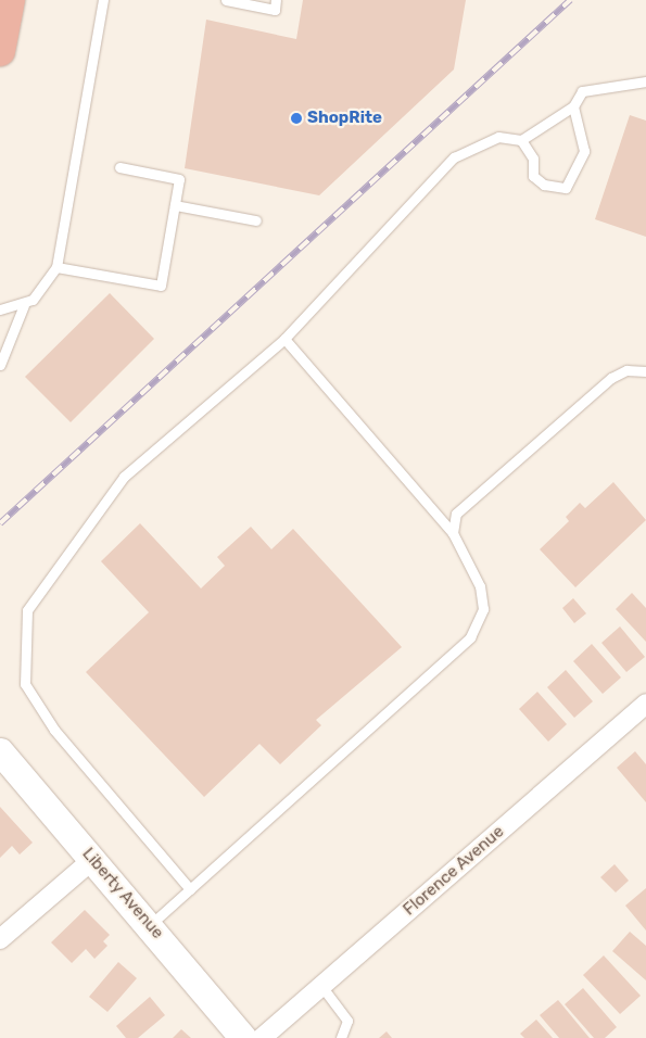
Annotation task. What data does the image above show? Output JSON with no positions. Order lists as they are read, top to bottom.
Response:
{
  "streets": {
    "street": ["Florence Avenue", "Liberty Avenue"]
  },
  "places": ["ShopRite"]
}
